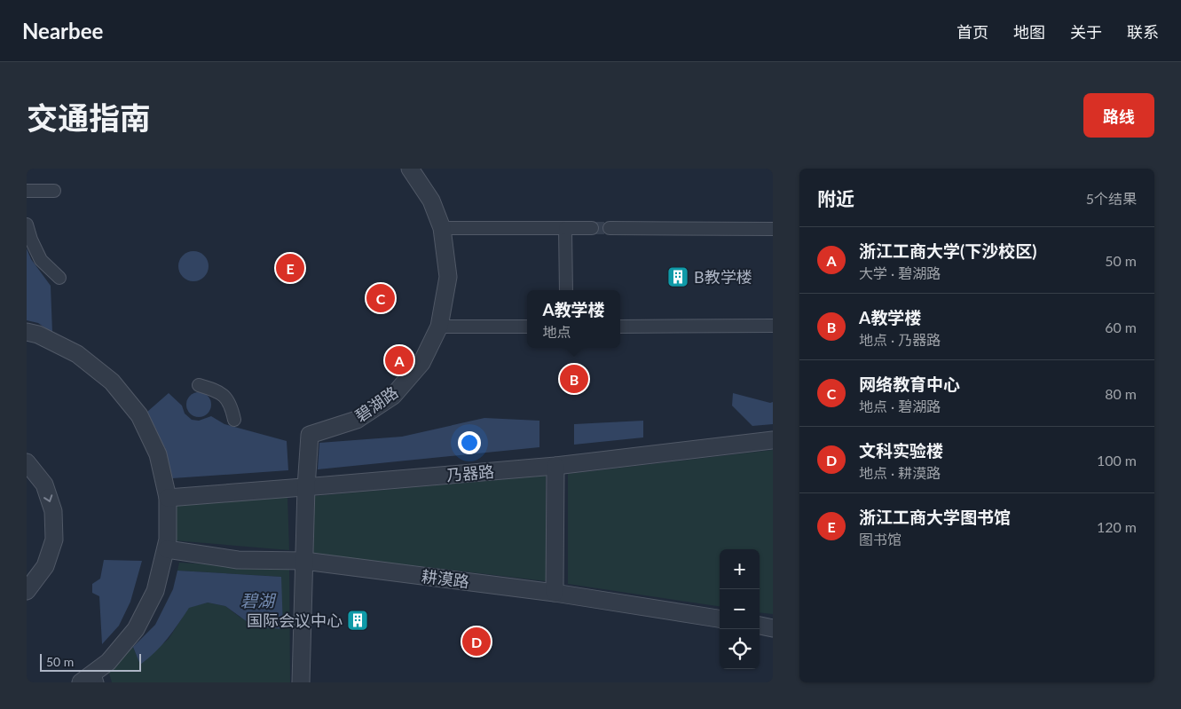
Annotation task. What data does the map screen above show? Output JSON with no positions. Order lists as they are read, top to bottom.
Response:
{
  "streets": {
    "street": ["碧湖路", "乃器路", "耕漠路"]
  },
  "crossings": [
    ["碧湖路", "乃器路"],
    ["碧湖路", "耕漠路"]
  ],
  "water": ["碧湖"],
  "places": {
    "building": ["B教学楼", "国际会议中心"]
  },
  "scale_bar": "50 m",
  "page": {
    "header": "Nearbee",
    "nav": [
      "首页",
      "地图",
      "关于",
      "联系"
    ],
    "title": "交通指南",
    "buttons": "路线",
    "heading": ["附近", "5个结果"],
    "list": [
      {
        "mark": "A",
        "name": "浙江工商大学(下沙校区)",
        "note": "大学 · 碧湖路",
        "value": "50 m"
      },
      {
        "mark": "B",
        "name": "A教学楼",
        "note": "地点 · 乃器路",
        "value": "60 m"
      },
      {
        "mark": "C",
        "name": "网络教育中心",
        "note": "地点 · 碧湖路",
        "value": "80 m"
      },
      {
        "mark": "D",
        "name": "文科实验楼",
        "note": "地点 · 耕漠路",
        "value": "100 m"
      },
      {
        "mark": "E",
        "name": "浙江工商大学图书馆",
        "note": "图书馆",
        "value": "120 m"
      }
    ],
    "pins": [
      "E",
      "C",
      "A",
      "B",
      "D"
    ],
    "popup": ["A教学楼", "地点"],
    "map_buttons": ["+", "−"],
    "scale": "50 m"
  }
}
